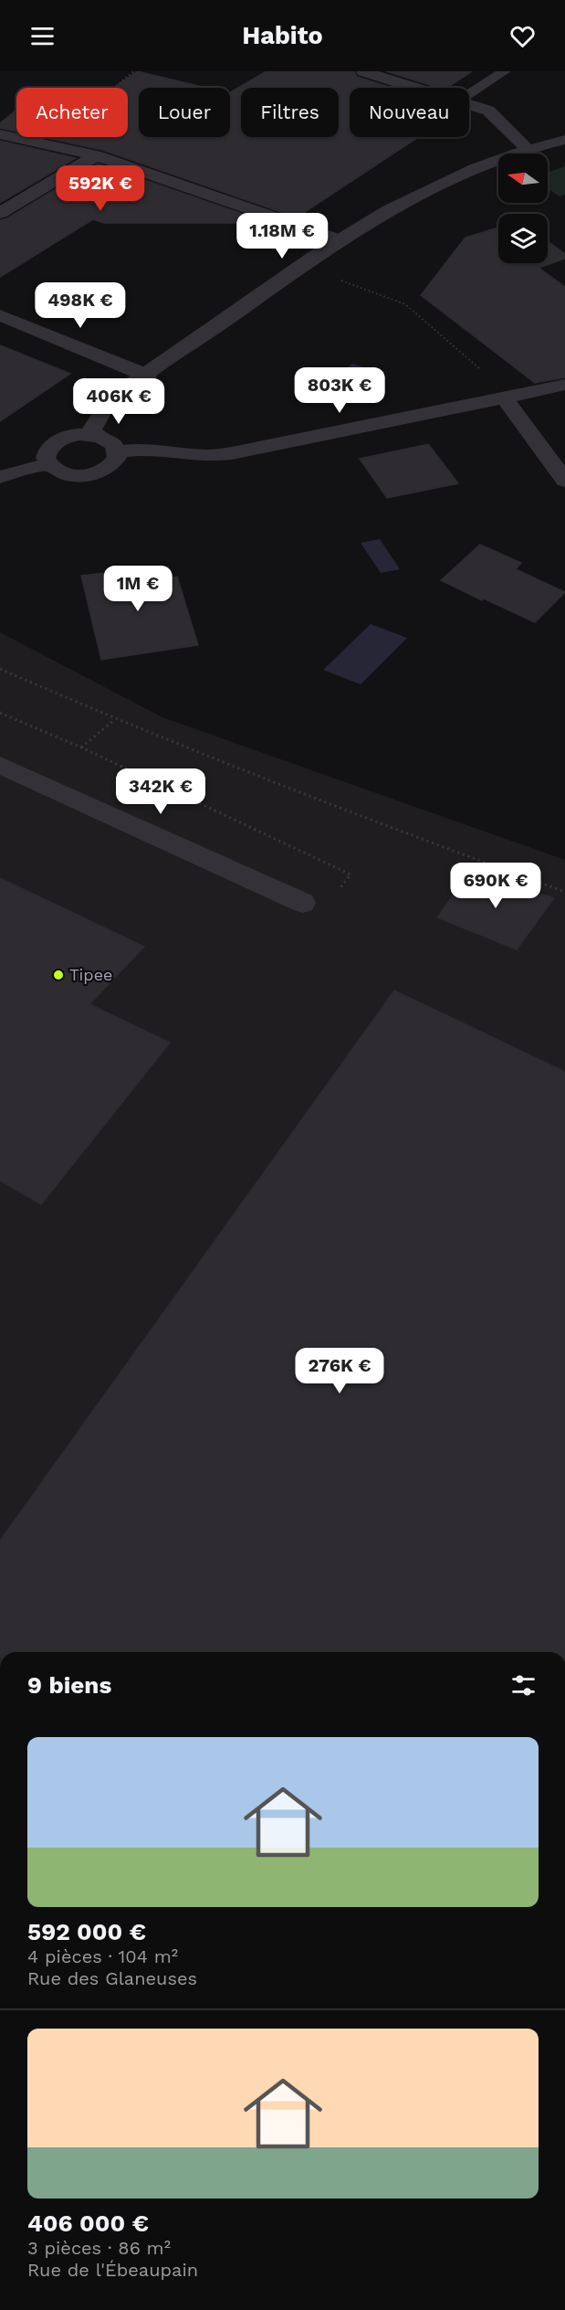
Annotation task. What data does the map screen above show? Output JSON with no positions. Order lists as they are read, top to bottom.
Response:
{
  "places": ["Tipee"],
  "north": "left",
  "page": {
    "header": "Habito",
    "chip": [
      "Acheter",
      "Louer",
      "Filtres",
      "Nouveau"
    ],
    "price": [
      "592K €",
      "1.18M €",
      "498K €",
      "803K €",
      "406K €",
      "1M €",
      "342K €",
      "690K €",
      "276K €"
    ],
    "heading": "9 biens",
    "list": [
      {
        "name": "592 000 €",
        "note": "4 pièces · 104 m² · Rue des Glaneuses"
      },
      {
        "name": "406 000 €",
        "note": "3 pièces · 86 m² · Rue de l'Ébeaupain"
      }
    ]
  }
}
